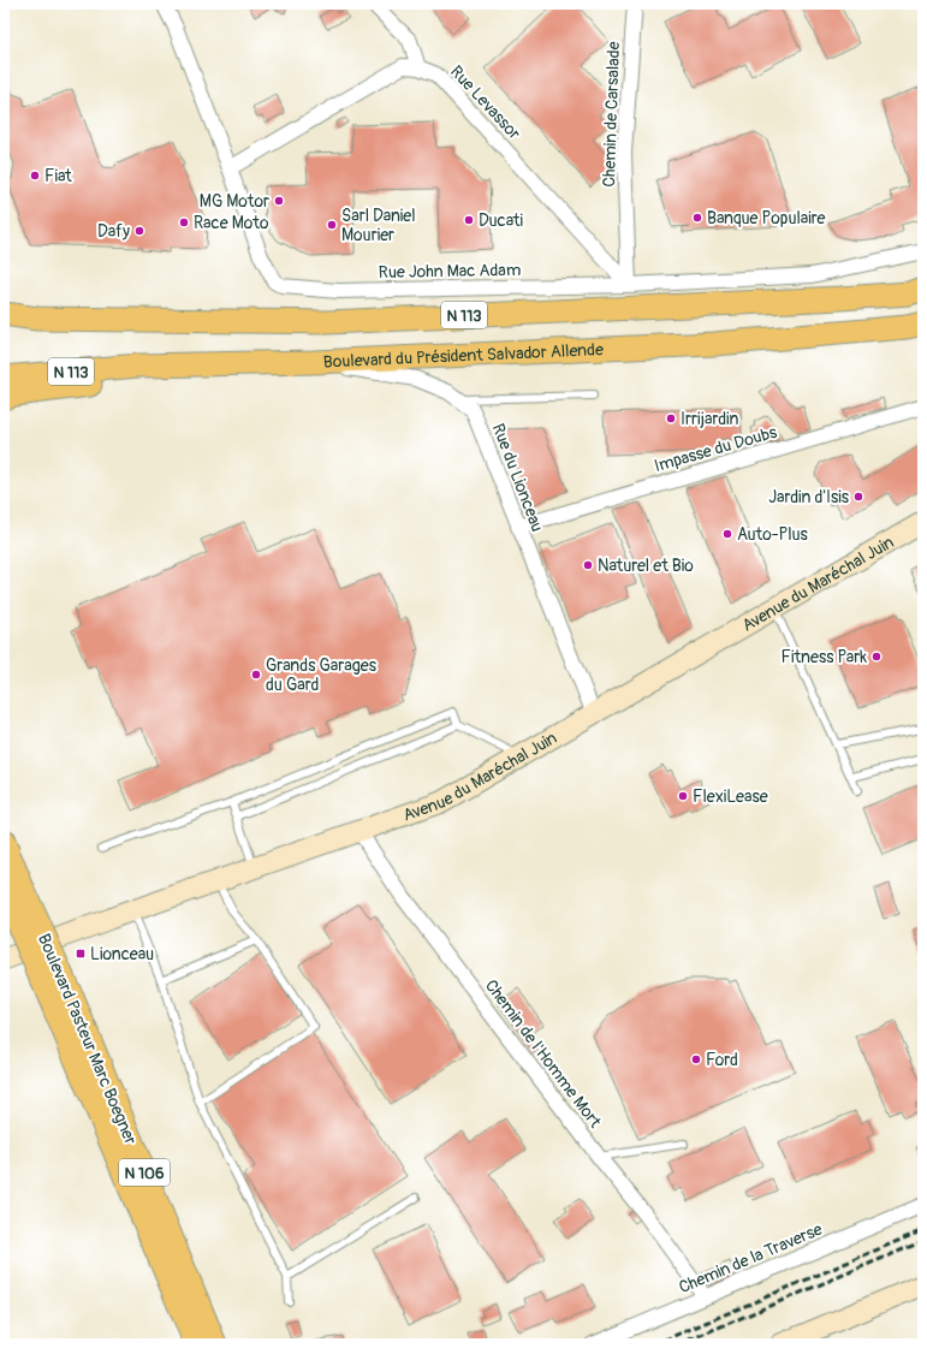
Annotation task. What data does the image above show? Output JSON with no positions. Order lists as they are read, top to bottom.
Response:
{
  "streets": {
    "main road": [
      "N 113",
      "Boulevard du Président Salvador Allende",
      "Boulevard Pasteur Marc Boegner",
      "N 106"
    ],
    "street": [
      "Rue Levassor",
      "Chemin de Carsalade",
      "Rue John Mac Adam",
      "Impasse du Doubs",
      "Rue du Lionceau",
      "Avenue du Maréchal Juin",
      "Chemin de l'Homme Mort",
      "Chemin de la Traverse"
    ]
  },
  "crossings": [
    ["Rue Levassor", "Chemin de Carsalade"],
    ["Rue Levassor", "Rue John Mac Adam"],
    ["Chemin de Carsalade", "Rue John Mac Adam"],
    ["Boulevard du Président Salvador Allende", "Rue du Lionceau"],
    ["Impasse du Doubs", "Rue du Lionceau"],
    ["Rue du Lionceau", "Avenue du Maréchal Juin"],
    ["Avenue du Maréchal Juin", "Chemin de l'Homme Mort"],
    ["Chemin de l'Homme Mort", "Chemin de la Traverse"]
  ],
  "places": {
    "other": [
      "Fiat",
      "MG Motor",
      "Banque Populaire",
      "Ducati",
      "Race Moto",
      "Sarl Daniel Mourier",
      "Dafy",
      "Irrijardin",
      "Jardin d'Isis",
      "Auto-Plus",
      "Naturel et Bio",
      "Fitness Park",
      "Grands Garages du Gard",
      "FlexiLease",
      "Ford"
    ],
    "transit": ["Lionceau"]
  }
}
